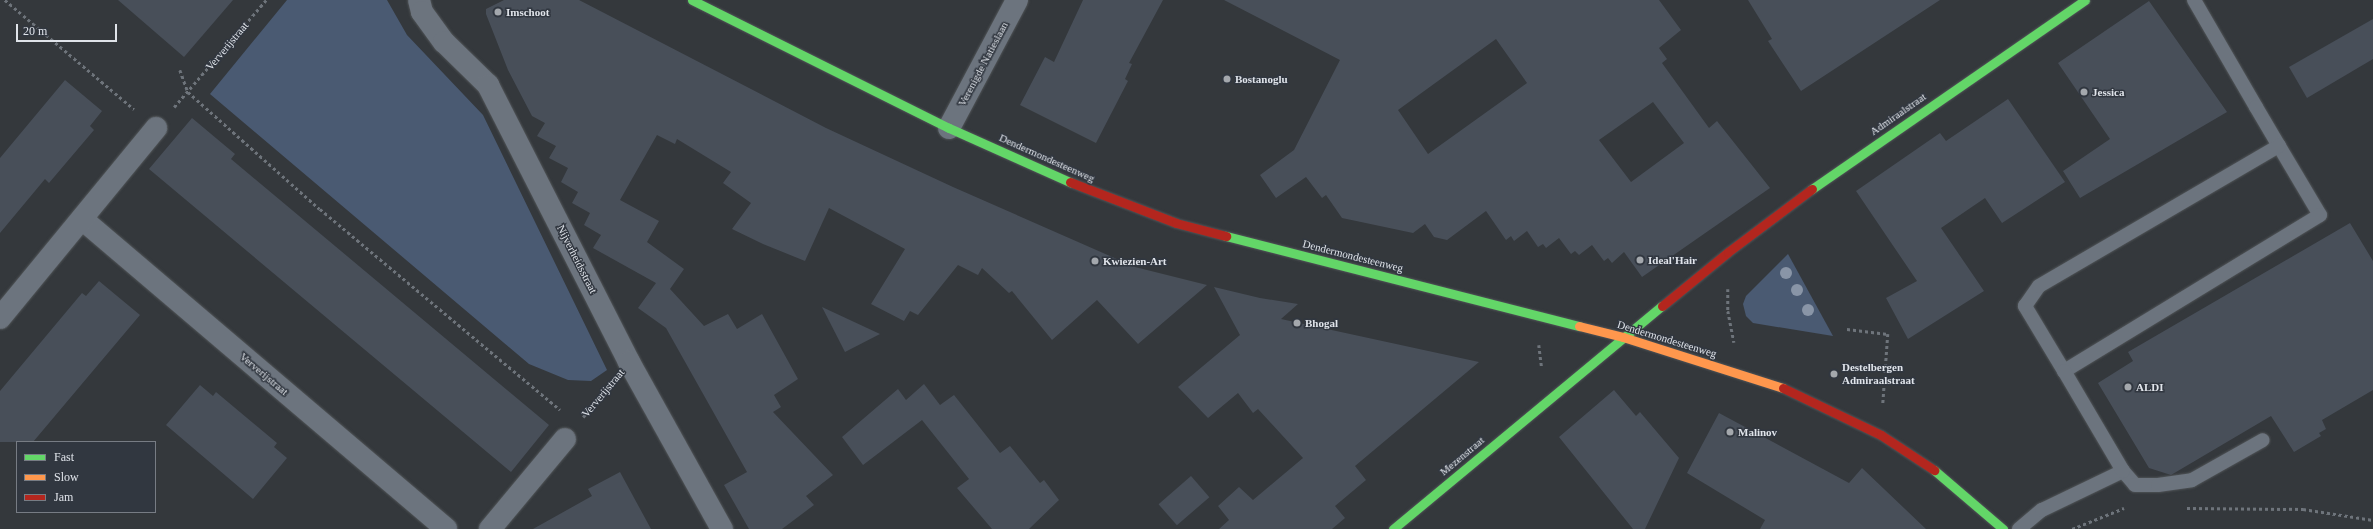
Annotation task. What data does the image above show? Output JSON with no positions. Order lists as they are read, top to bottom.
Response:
{
  "streets": {
    "main road": ["Admiraalstraat", "Dendermondesteenweg", "Mezenstraat"],
    "street": ["Ververijstraat", "Verenigde Natieslaan", "Nijverheidsstraat"]
  },
  "crossings": [
    ["Ververijstraat", "Nijverheidsstraat"],
    ["Verenigde Natieslaan", "Dendermondesteenweg"],
    ["Admiraalstraat", "Dendermondesteenweg"],
    ["Admiraalstraat", "Mezenstraat"],
    ["Dendermondesteenweg", "Mezenstraat"]
  ],
  "places": [
    "Imschoot",
    "Bostanoglu",
    "Jessica",
    "Ideal'Hair",
    "Kwiezien-Art",
    "Bhogal",
    "Destelbergen Admiraalstraat",
    "ALDI",
    "Malinov"
  ],
  "legend": ["Fast", "Slow", "Jam"],
  "scale_bar": "20 m"
}
